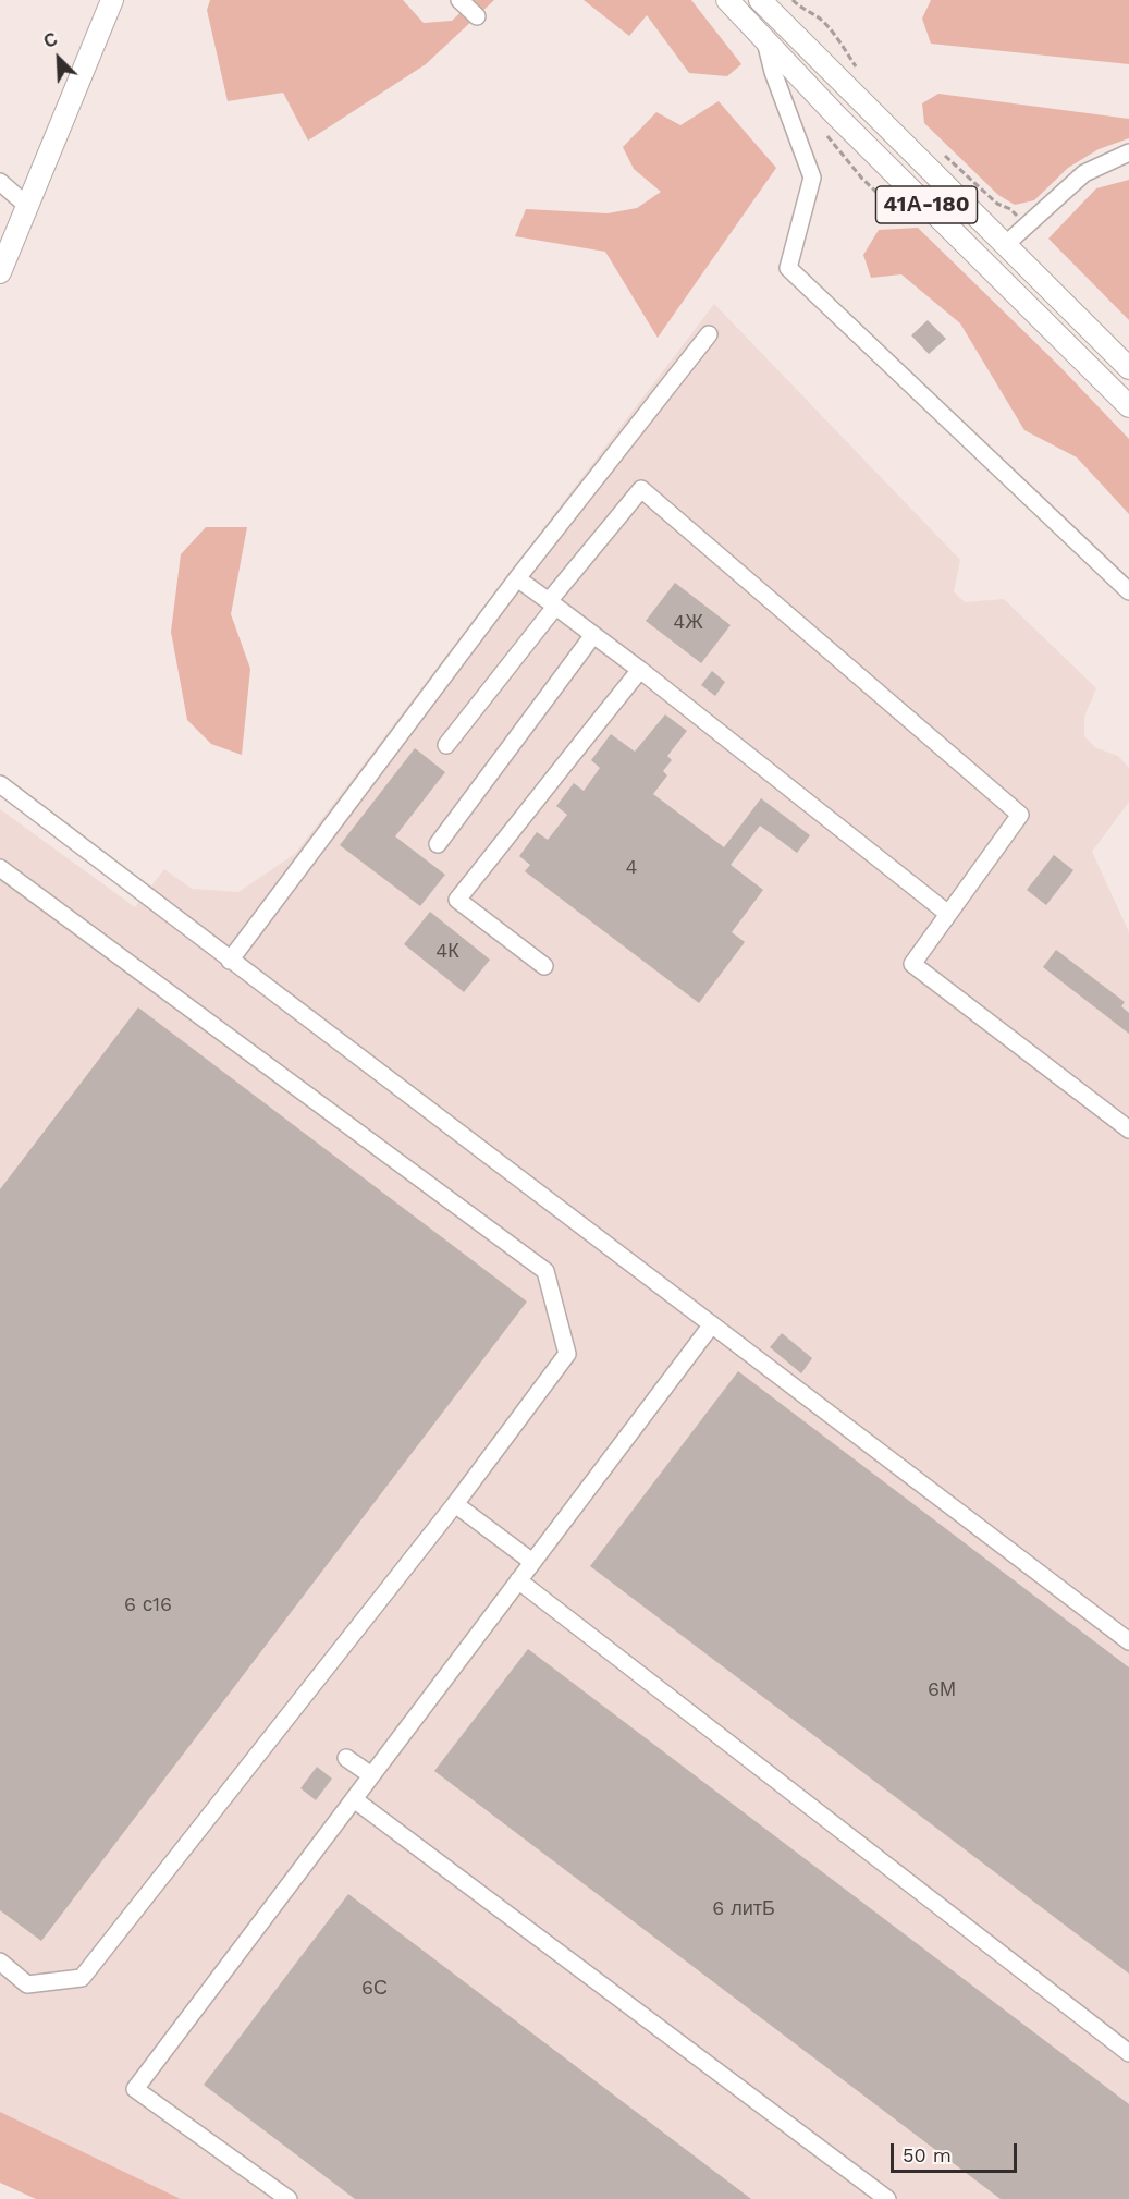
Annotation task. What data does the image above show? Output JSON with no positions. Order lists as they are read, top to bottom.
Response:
{
  "streets": {
    "main road": ["41А-180"]
  },
  "house_numbers": [
    "4Ж",
    "4",
    "4К",
    "6 с16",
    "6М",
    "6 литБ",
    "6С"
  ],
  "scale_bar": "50 m",
  "north": "top left"
}
